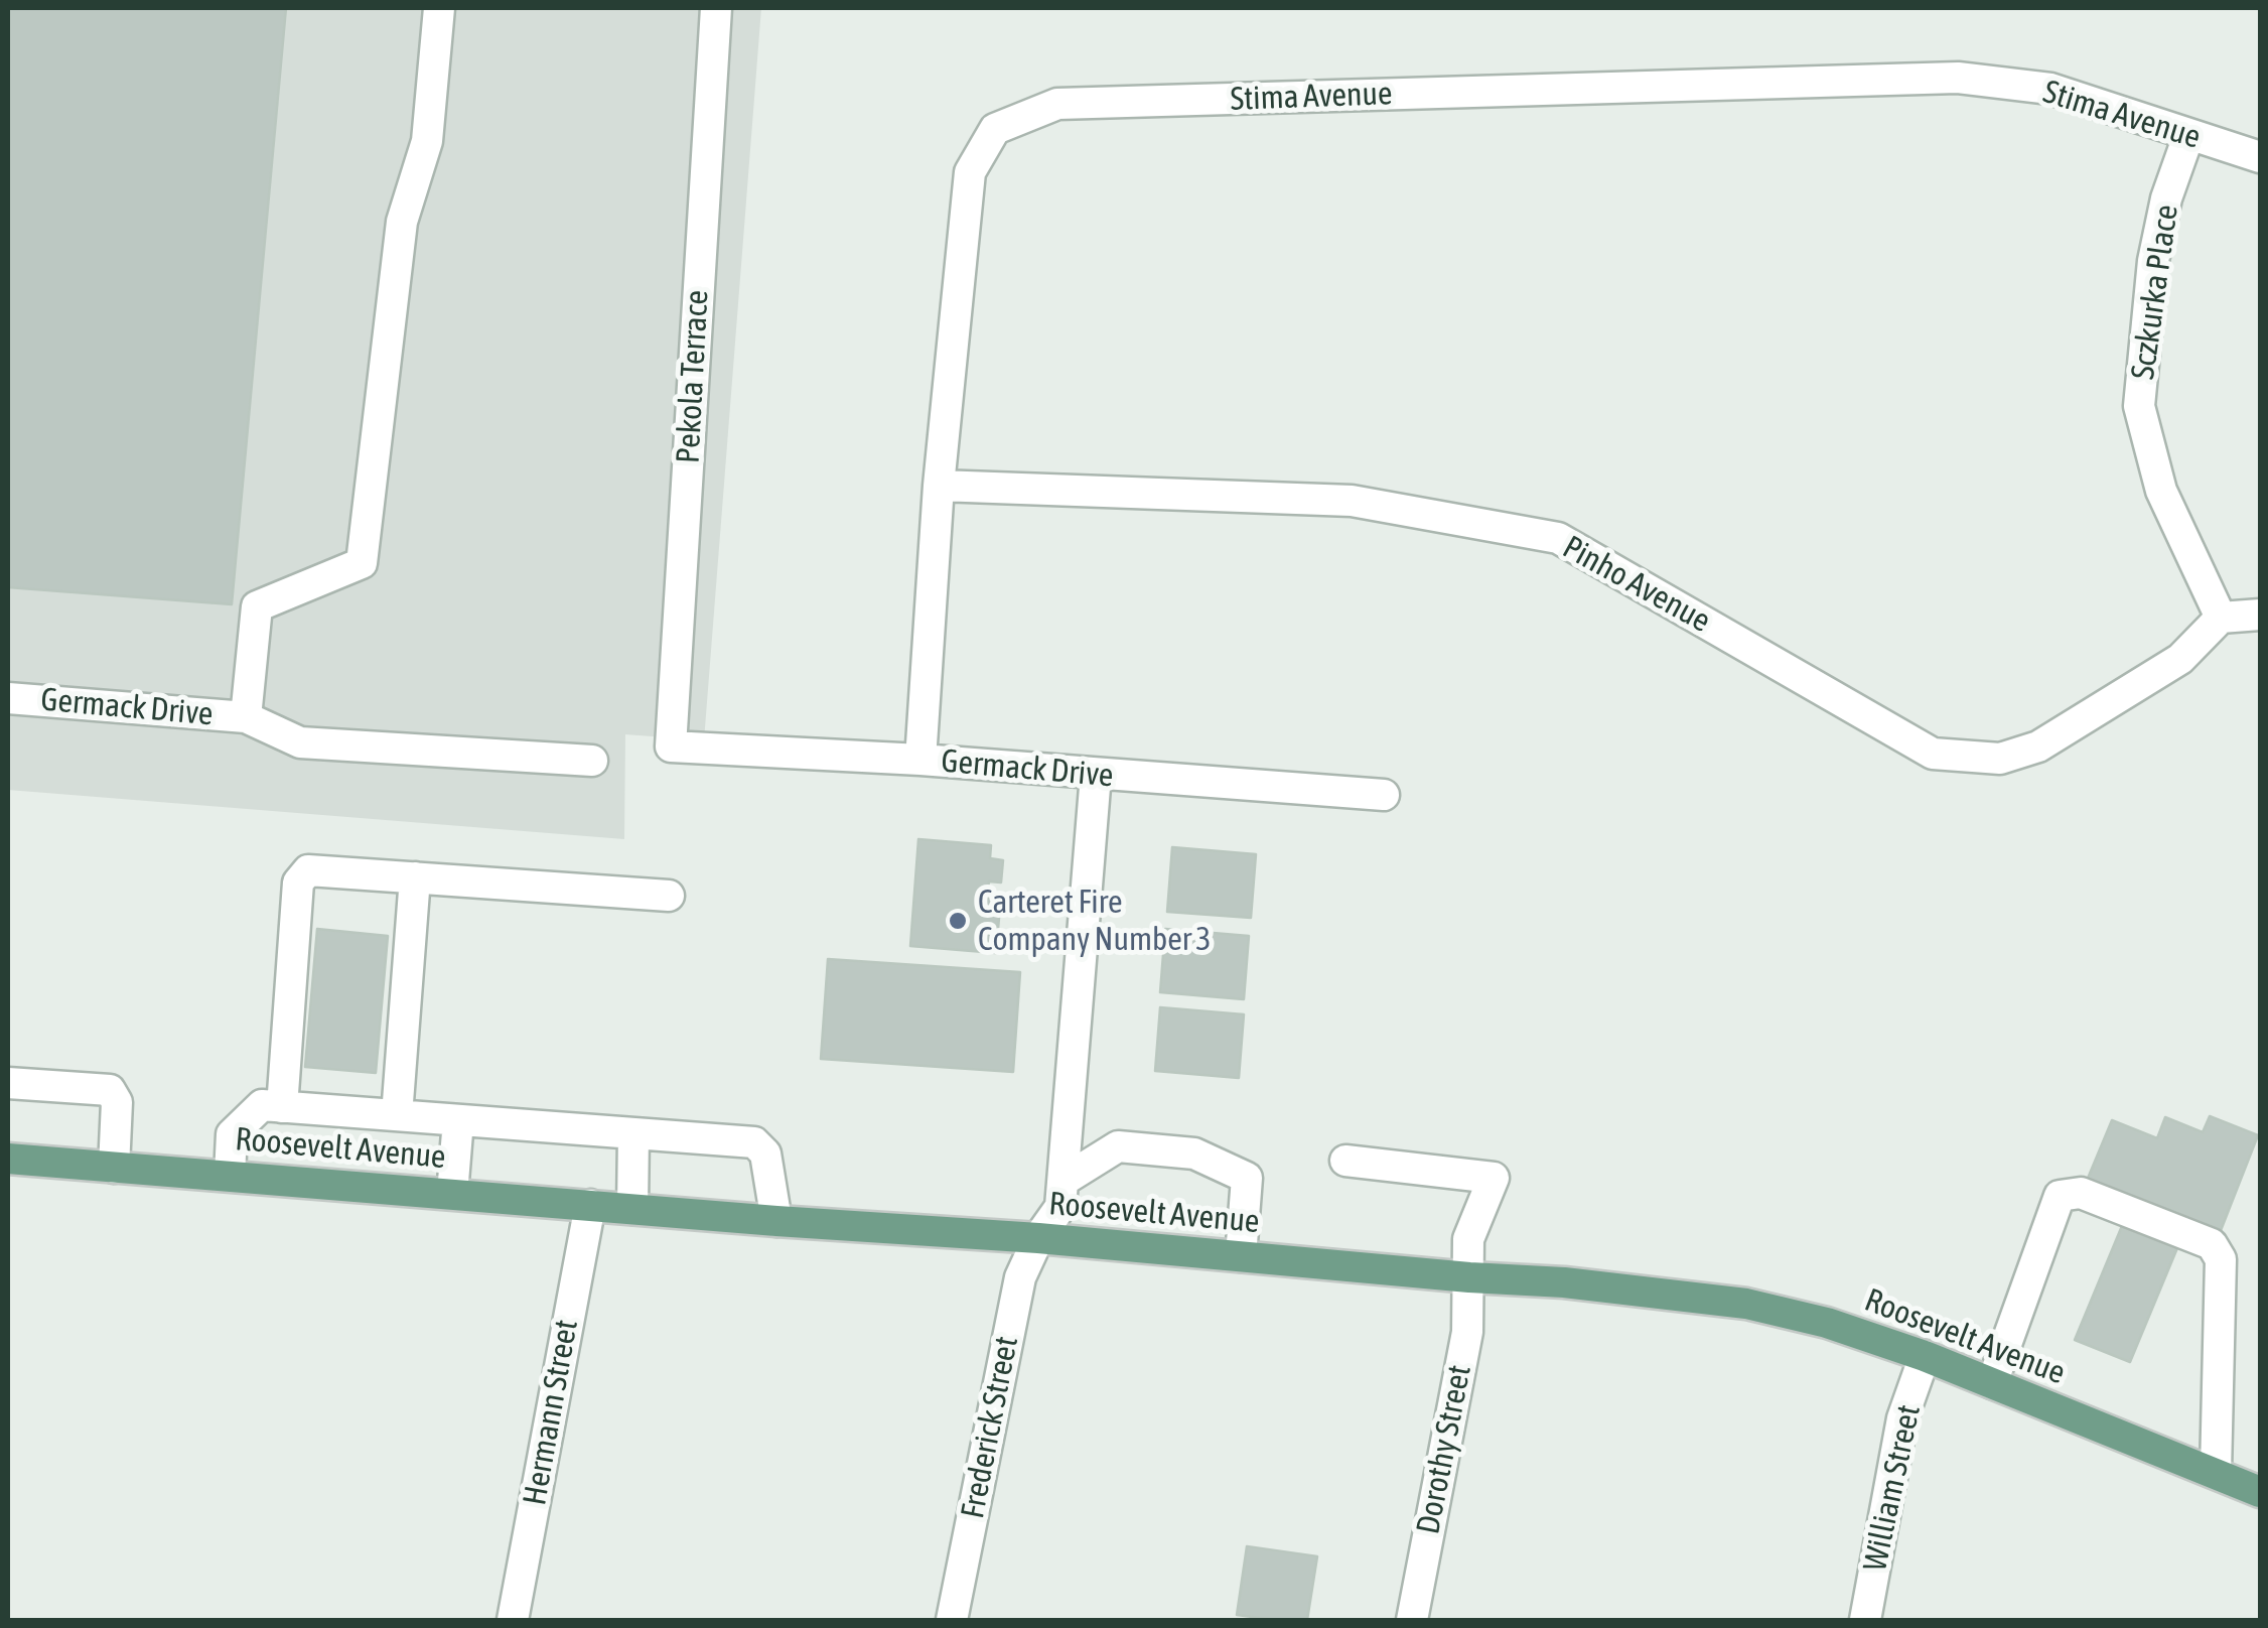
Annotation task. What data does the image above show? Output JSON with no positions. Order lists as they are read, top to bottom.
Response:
{
  "streets": {
    "main road": ["Roosevelt Avenue"],
    "street": [
      "Stima Avenue",
      "Sczkurka Place",
      "Pekola Terrace",
      "Pinho Avenue",
      "Germack Drive",
      "Hermann Street",
      "Frederick Street",
      "Dorothy Street",
      "William Street"
    ]
  },
  "crossings": [
    ["Stima Avenue", "Sczkurka Place"],
    ["Stima Avenue", "Pinho Avenue"],
    ["Stima Avenue", "Germack Drive"],
    ["Sczkurka Place", "Pinho Avenue"],
    ["Pekola Terrace", "Germack Drive"],
    ["Roosevelt Avenue", "Hermann Street"],
    ["Roosevelt Avenue", "Frederick Street"],
    ["Roosevelt Avenue", "Dorothy Street"],
    ["Roosevelt Avenue", "William Street"]
  ],
  "places": ["Carteret Fire Company Number 3"]
}
